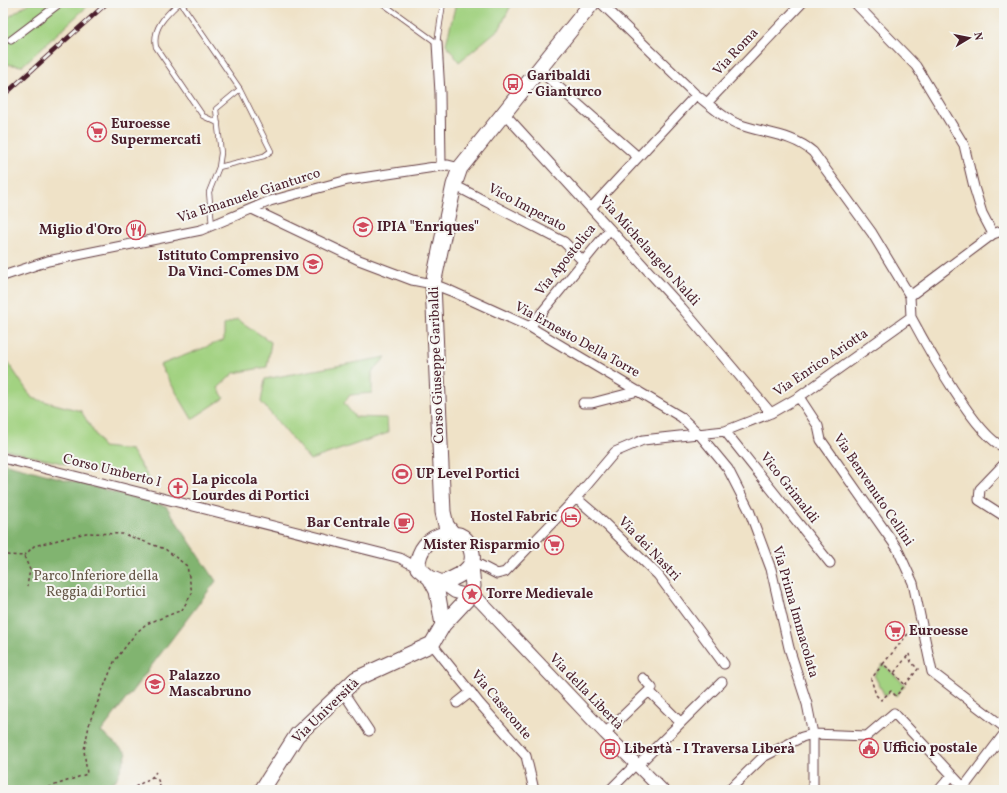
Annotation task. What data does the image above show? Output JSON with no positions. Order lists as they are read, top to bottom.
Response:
{
  "streets": {
    "main road": ["Corso Giuseppe Garibaldi", "Via Università"],
    "street": [
      "Via Roma",
      "Via Emanuele Gianturco",
      "Vico Imperato",
      "Via Michelangelo Naldi",
      "Via Apostolica",
      "Via Ernesto Della Torre",
      "Via Enrico Ariotta",
      "Corso Umberto I",
      "Vico Grimaldi",
      "Via Benvenuto Cellini",
      "Via dei Nastri",
      "Via Prima Immacolata",
      "Via della Libertà",
      "Via Casaconte"
    ]
  },
  "crossings": [
    ["Via Emanuele Gianturco", "Via Ernesto Della Torre"],
    ["Via Emanuele Gianturco", "Corso Giuseppe Garibaldi"],
    ["Vico Imperato", "Via Apostolica"],
    ["Vico Imperato", "Corso Giuseppe Garibaldi"],
    ["Via Michelangelo Naldi", "Via Apostolica"],
    ["Via Michelangelo Naldi", "Via Enrico Ariotta"],
    ["Via Michelangelo Naldi", "Corso Giuseppe Garibaldi"],
    ["Via Apostolica", "Via Ernesto Della Torre"],
    ["Via Ernesto Della Torre", "Via Enrico Ariotta"],
    ["Via Ernesto Della Torre", "Corso Giuseppe Garibaldi"],
    ["Via Ernesto Della Torre", "Via Prima Immacolata"],
    ["Via Enrico Ariotta", "Corso Giuseppe Garibaldi"],
    ["Via Enrico Ariotta", "Corso Umberto I"],
    ["Via Enrico Ariotta", "Vico Grimaldi"],
    ["Via Enrico Ariotta", "Via Benvenuto Cellini"],
    ["Via Enrico Ariotta", "Via dei Nastri"],
    ["Via Enrico Ariotta", "Via Prima Immacolata"],
    ["Via Enrico Ariotta", "Via della Libertà"],
    ["Corso Giuseppe Garibaldi", "Corso Umberto I"],
    ["Corso Giuseppe Garibaldi", "Via della Libertà"],
    ["Corso Umberto I", "Via della Libertà"],
    ["Via Casaconte", "Via Università"]
  ],
  "parks": ["Parco Inferiore della Reggia di Portici"],
  "places": {
    "bus stop": ["Garibaldi - Gianturco", "Libertà - I Traversa Liberà"],
    "supermarket": ["Euroesse Supermercati", "Mister Risparmio", "Euroesse"],
    "school or university": ["IPIA \"Enriques\"", "Istituto Comprensivo Da Vinci-Comes DM", "Palazzo Mascabruno"],
    "restaurant": ["Miglio d'Oro"],
    "sports": ["UP Level Portici"],
    "church": ["La piccola Lourdes di Portici"],
    "hotel": ["Hostel Fabric"],
    "cafe": ["Bar Centrale"],
    "place": ["Torre Medievale"],
    "public building": ["Ufficio postale"]
  },
  "north": "right"
}
